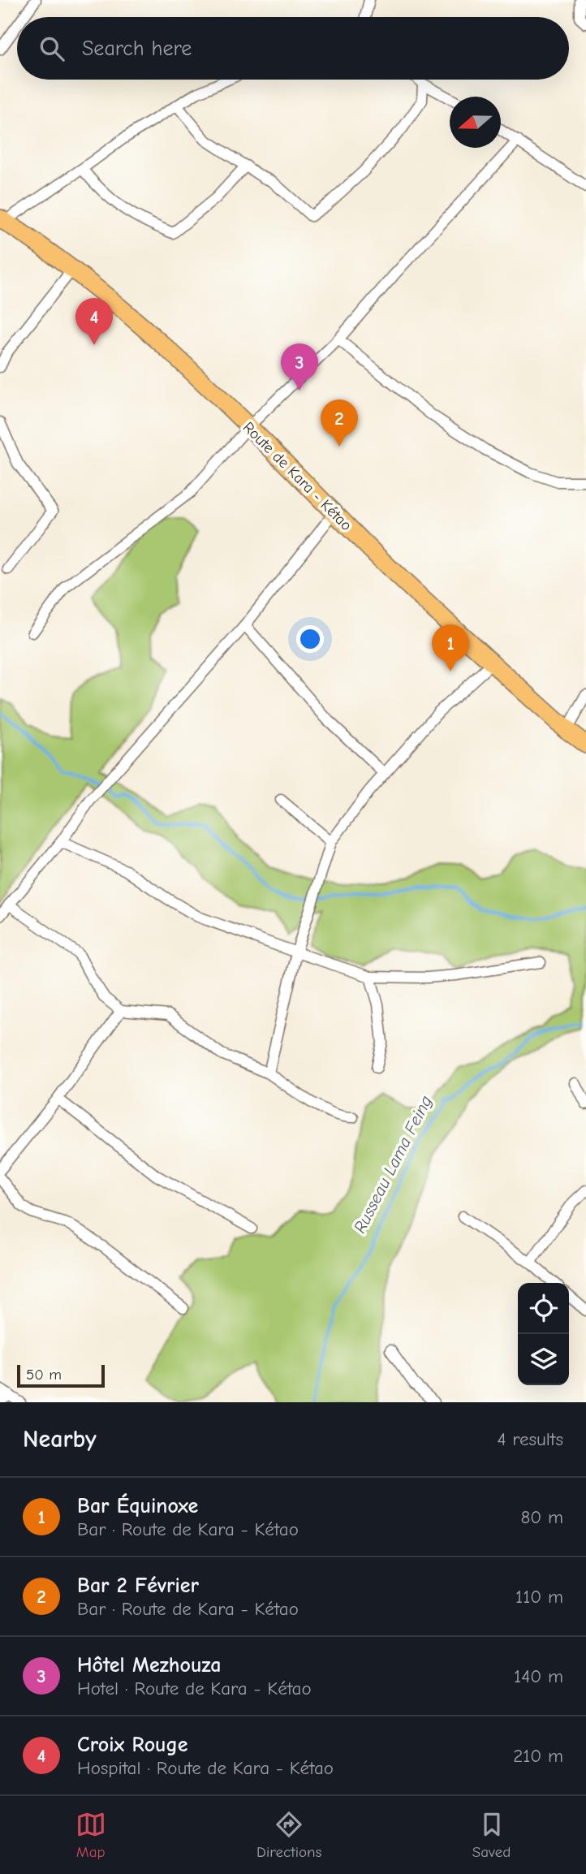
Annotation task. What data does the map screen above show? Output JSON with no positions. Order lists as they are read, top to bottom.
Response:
{
  "streets": {
    "main road": ["Route de Kara - Kétao"]
  },
  "water": ["Russeau Lama Feing"],
  "scale_bar": "50 m",
  "north": "left",
  "page": {
    "search": "Search here",
    "pins": [
      "4",
      "3",
      "2",
      "1"
    ],
    "scale": "50 m",
    "heading": ["Nearby", "4 results"],
    "list": [
      {
        "mark": "1",
        "name": "Bar Équinoxe",
        "note": "Bar · Route de Kara - Kétao",
        "value": "80 m"
      },
      {
        "mark": "2",
        "name": "Bar 2 Février",
        "note": "Bar · Route de Kara - Kétao",
        "value": "110 m"
      },
      {
        "mark": "3",
        "name": "Hôtel Mezhouza",
        "note": "Hotel · Route de Kara - Kétao",
        "value": "140 m"
      },
      {
        "mark": "4",
        "name": "Croix Rouge",
        "note": "Hospital · Route de Kara - Kétao",
        "value": "210 m"
      }
    ],
    "nav": ["Map", "Directions", "Saved"]
  }
}
